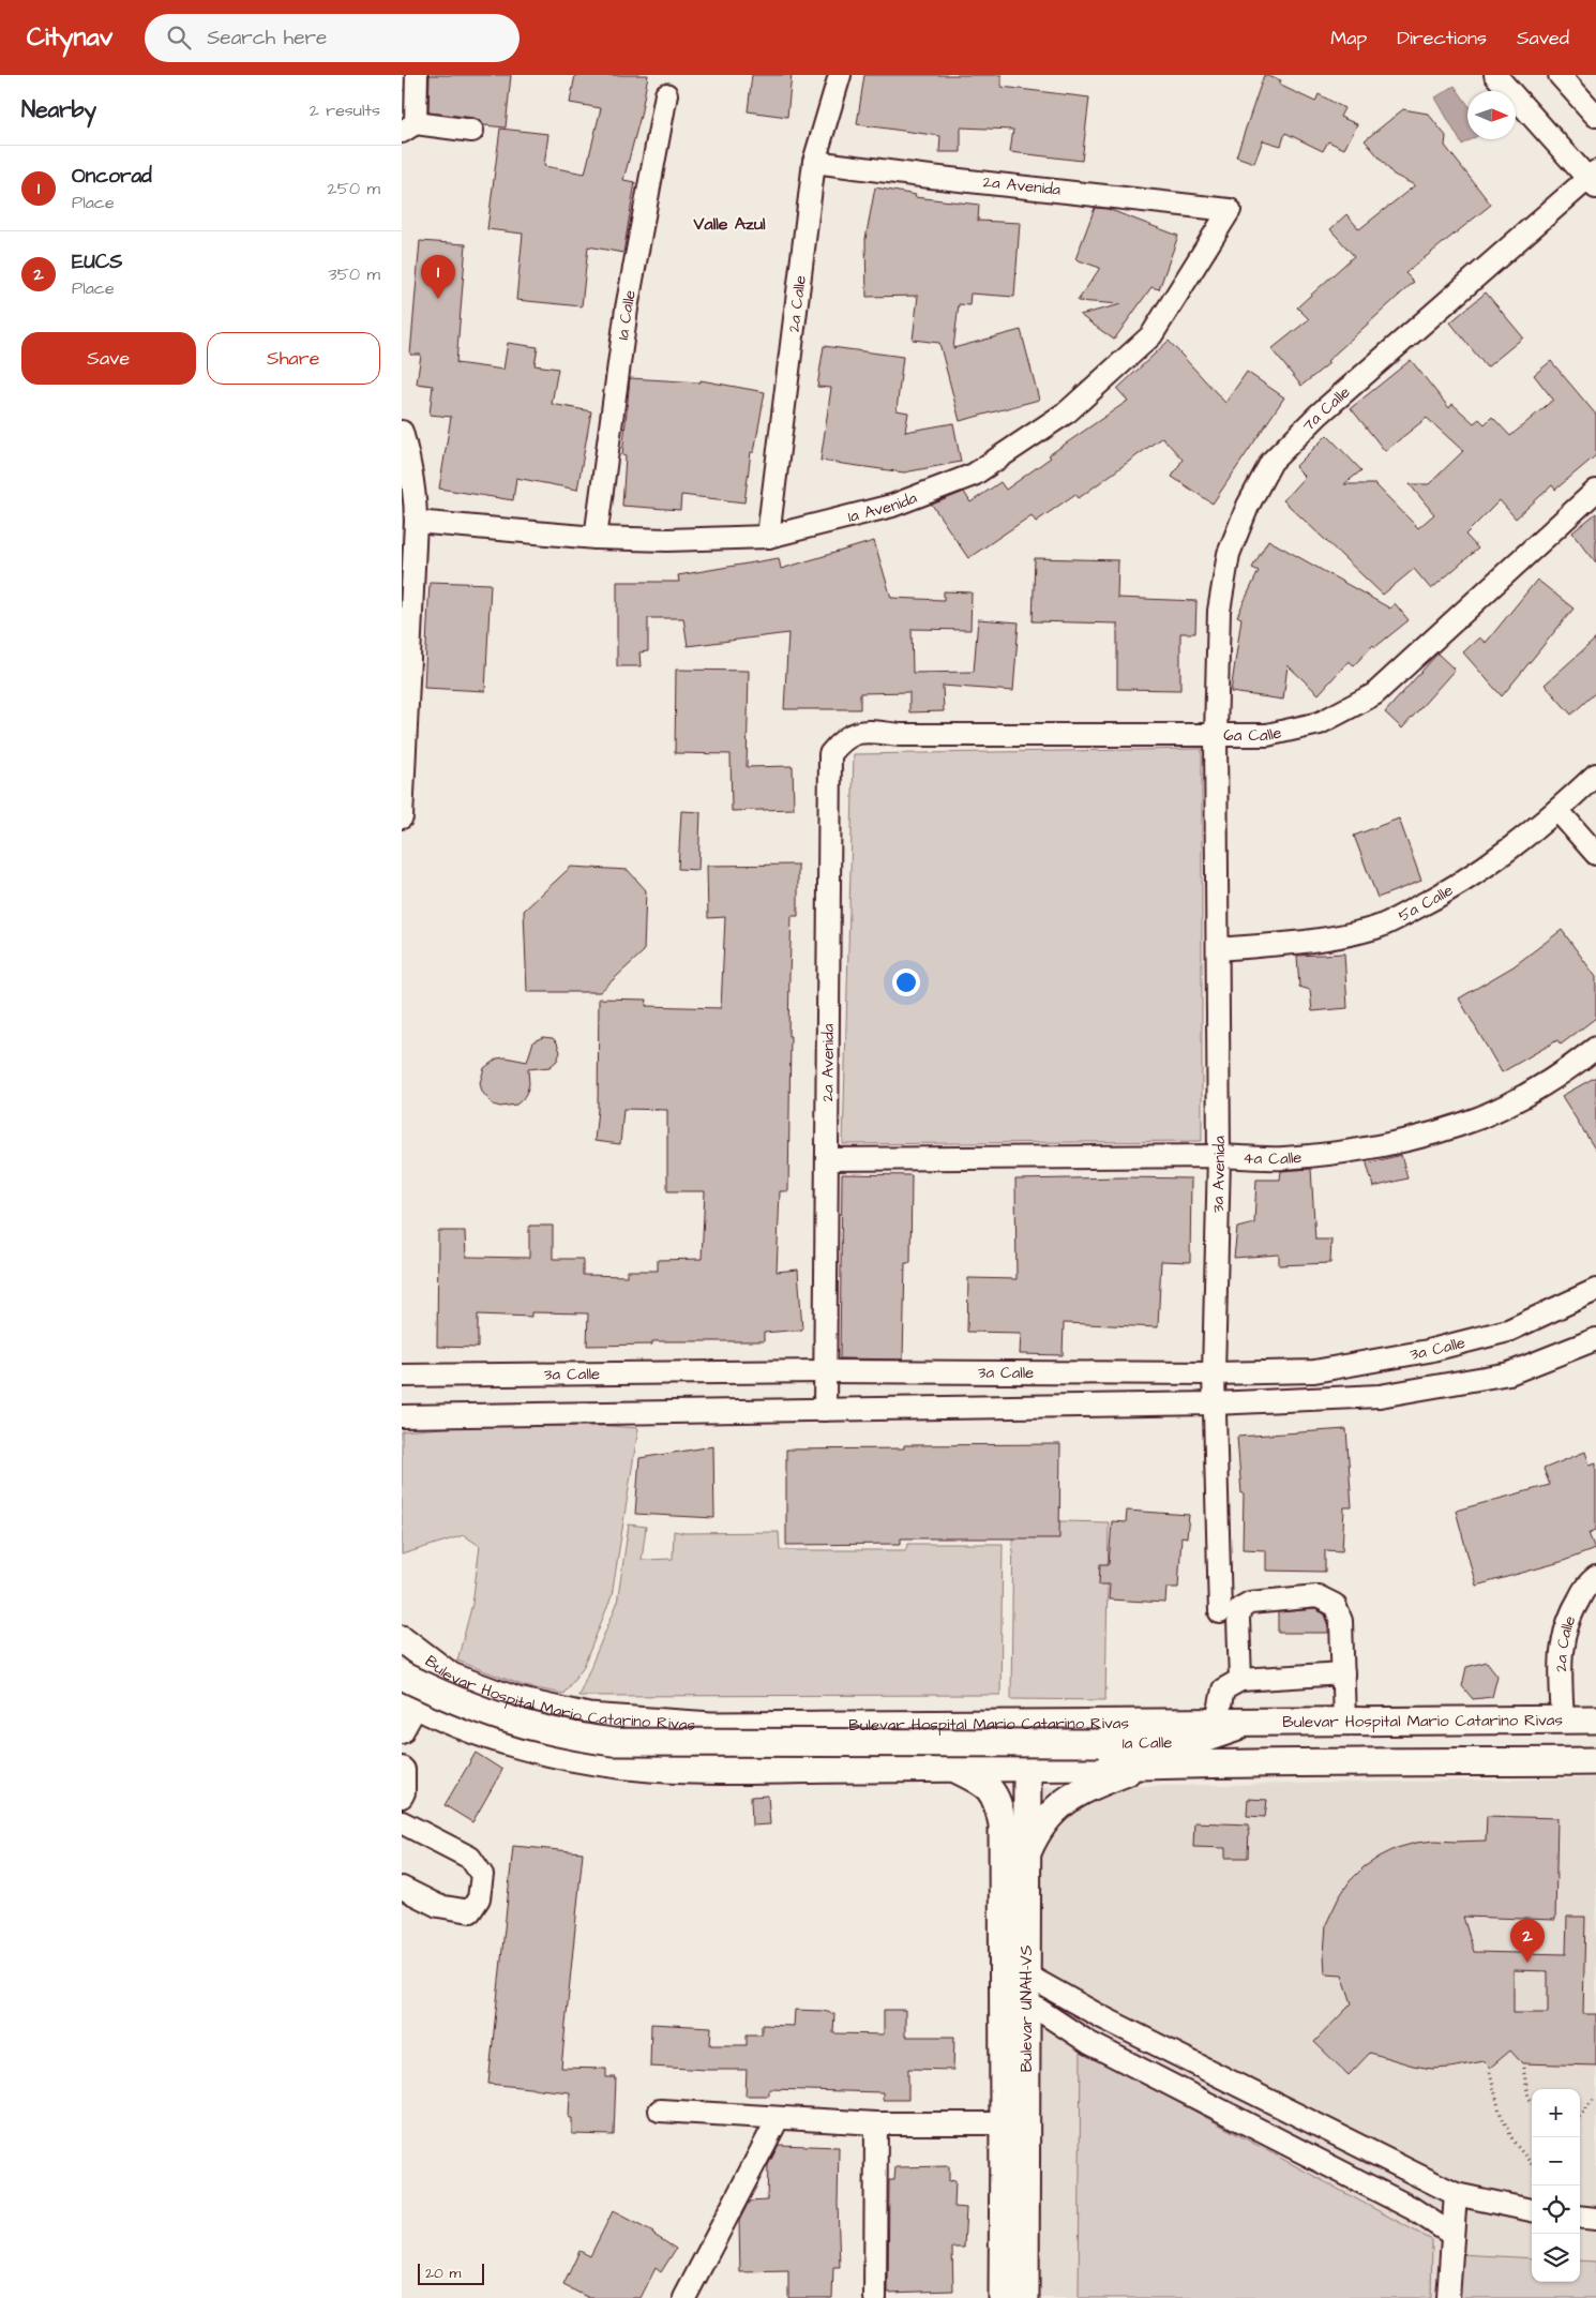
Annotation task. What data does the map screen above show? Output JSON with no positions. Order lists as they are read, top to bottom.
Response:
{
  "streets": {
    "main road": ["1a Calle", "Bulevar Hospital Mario Catarino Rivas", "Bulevar UNAH-VS"],
    "street": [
      "2a Avenida",
      "2a Calle",
      "7a Calle",
      "1a Avenida",
      "6a Calle",
      "5a Calle",
      "4a Calle",
      "3a Avenida",
      "3a Calle"
    ]
  },
  "crossings": [
    ["2a Avenida", "2a Calle"],
    ["2a Avenida", "1a Avenida"],
    ["2a Avenida", "6a Calle"],
    ["2a Avenida", "4a Calle"],
    ["2a Avenida", "3a Calle"],
    ["2a Calle", "1a Avenida"],
    ["2a Calle", "Bulevar Hospital Mario Catarino Rivas"],
    ["1a Calle", "1a Avenida"],
    ["1a Calle", "Bulevar Hospital Mario Catarino Rivas"],
    ["7a Calle", "6a Calle"],
    ["7a Calle", "3a Avenida"],
    ["6a Calle", "3a Avenida"],
    ["5a Calle", "3a Avenida"],
    ["4a Calle", "3a Avenida"],
    ["3a Avenida", "3a Calle"],
    ["Bulevar Hospital Mario Catarino Rivas", "Bulevar UNAH-VS"]
  ],
  "districts": ["Valle Azul"],
  "scale_bar": "20 m",
  "north": "right",
  "page": {
    "header": "Citynav",
    "search": "Search here",
    "nav": ["Map", "Directions", "Saved"],
    "heading": ["Nearby", "2 results"],
    "list": [
      {
        "mark": "1",
        "name": "Oncorad",
        "note": "Place",
        "value": "250 m"
      },
      {
        "mark": "2",
        "name": "EUCS",
        "note": "Place",
        "value": "350 m"
      }
    ],
    "pins": ["1", "2"],
    "buttons": ["Save", "Share"],
    "map_buttons": ["+", "−"],
    "scale": "20 m"
  }
}
